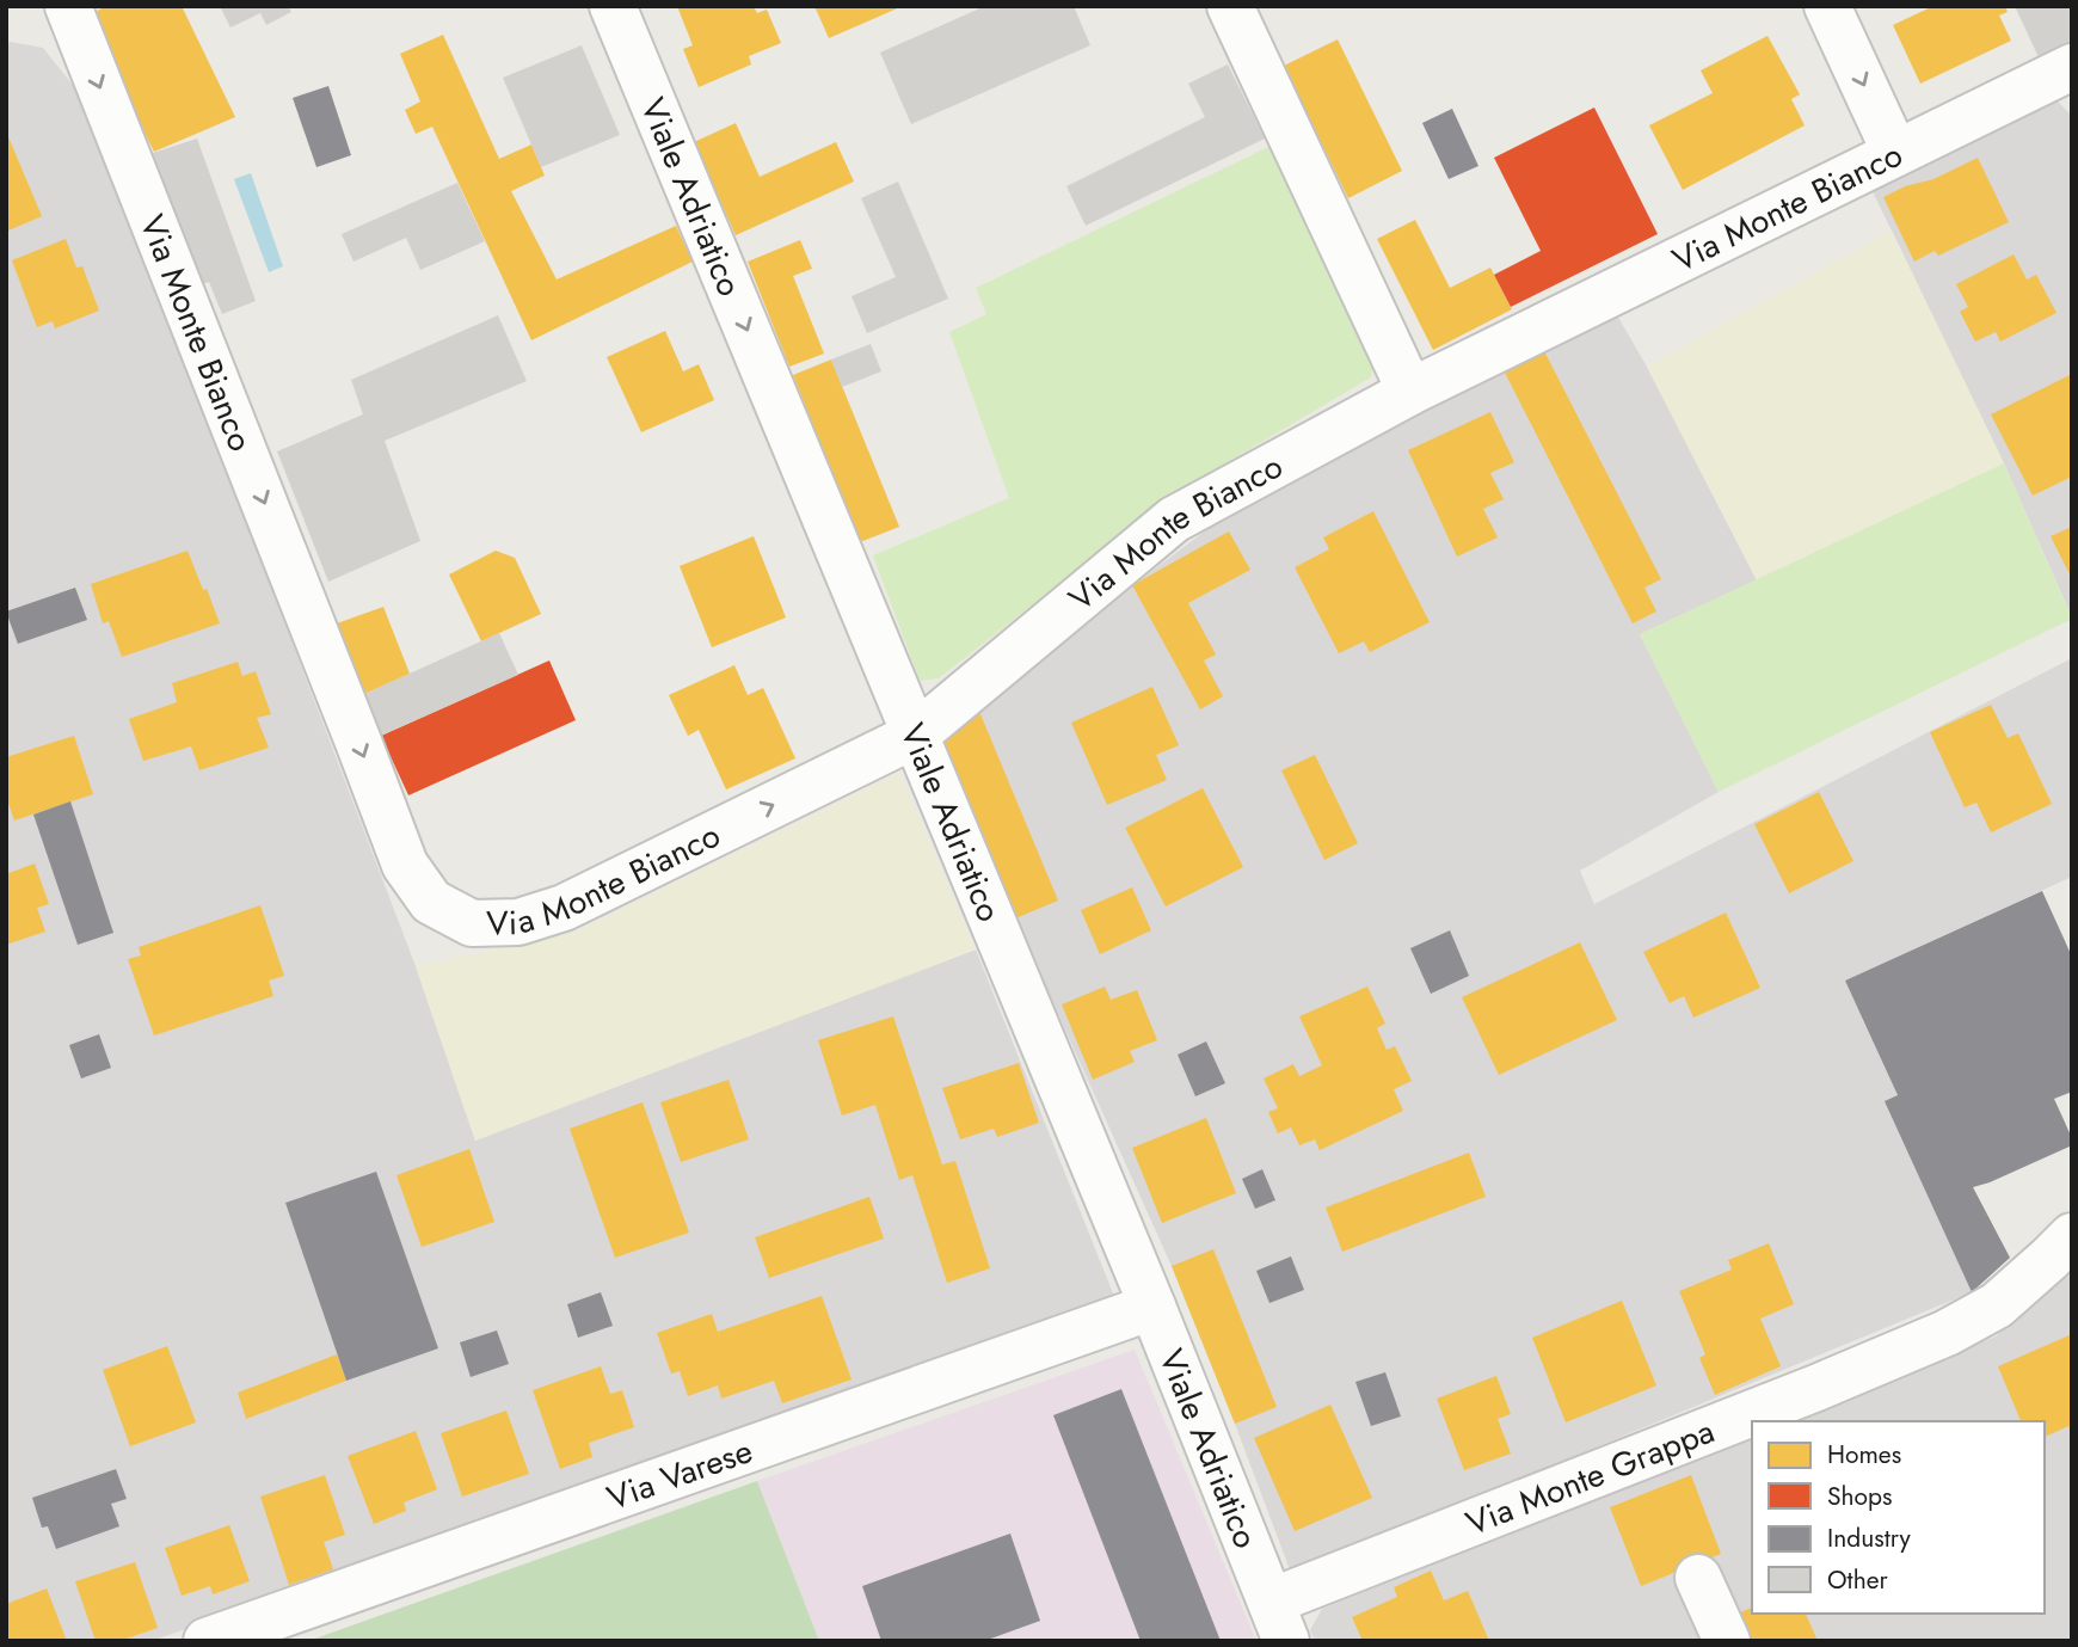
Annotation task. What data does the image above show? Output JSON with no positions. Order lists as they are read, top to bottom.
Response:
{
  "streets": {
    "street": [
      "Viale Adriatico",
      "Via Monte Bianco",
      "Via Varese",
      "Via Monte Grappa"
    ]
  },
  "crossings": [
    ["Viale Adriatico", "Via Monte Bianco"],
    ["Viale Adriatico", "Via Varese"],
    ["Viale Adriatico", "Via Monte Grappa"]
  ],
  "one_way": ["Viale Adriatico"],
  "legend": [
    "Homes",
    "Shops",
    "Industry",
    "Other"
  ]
}
